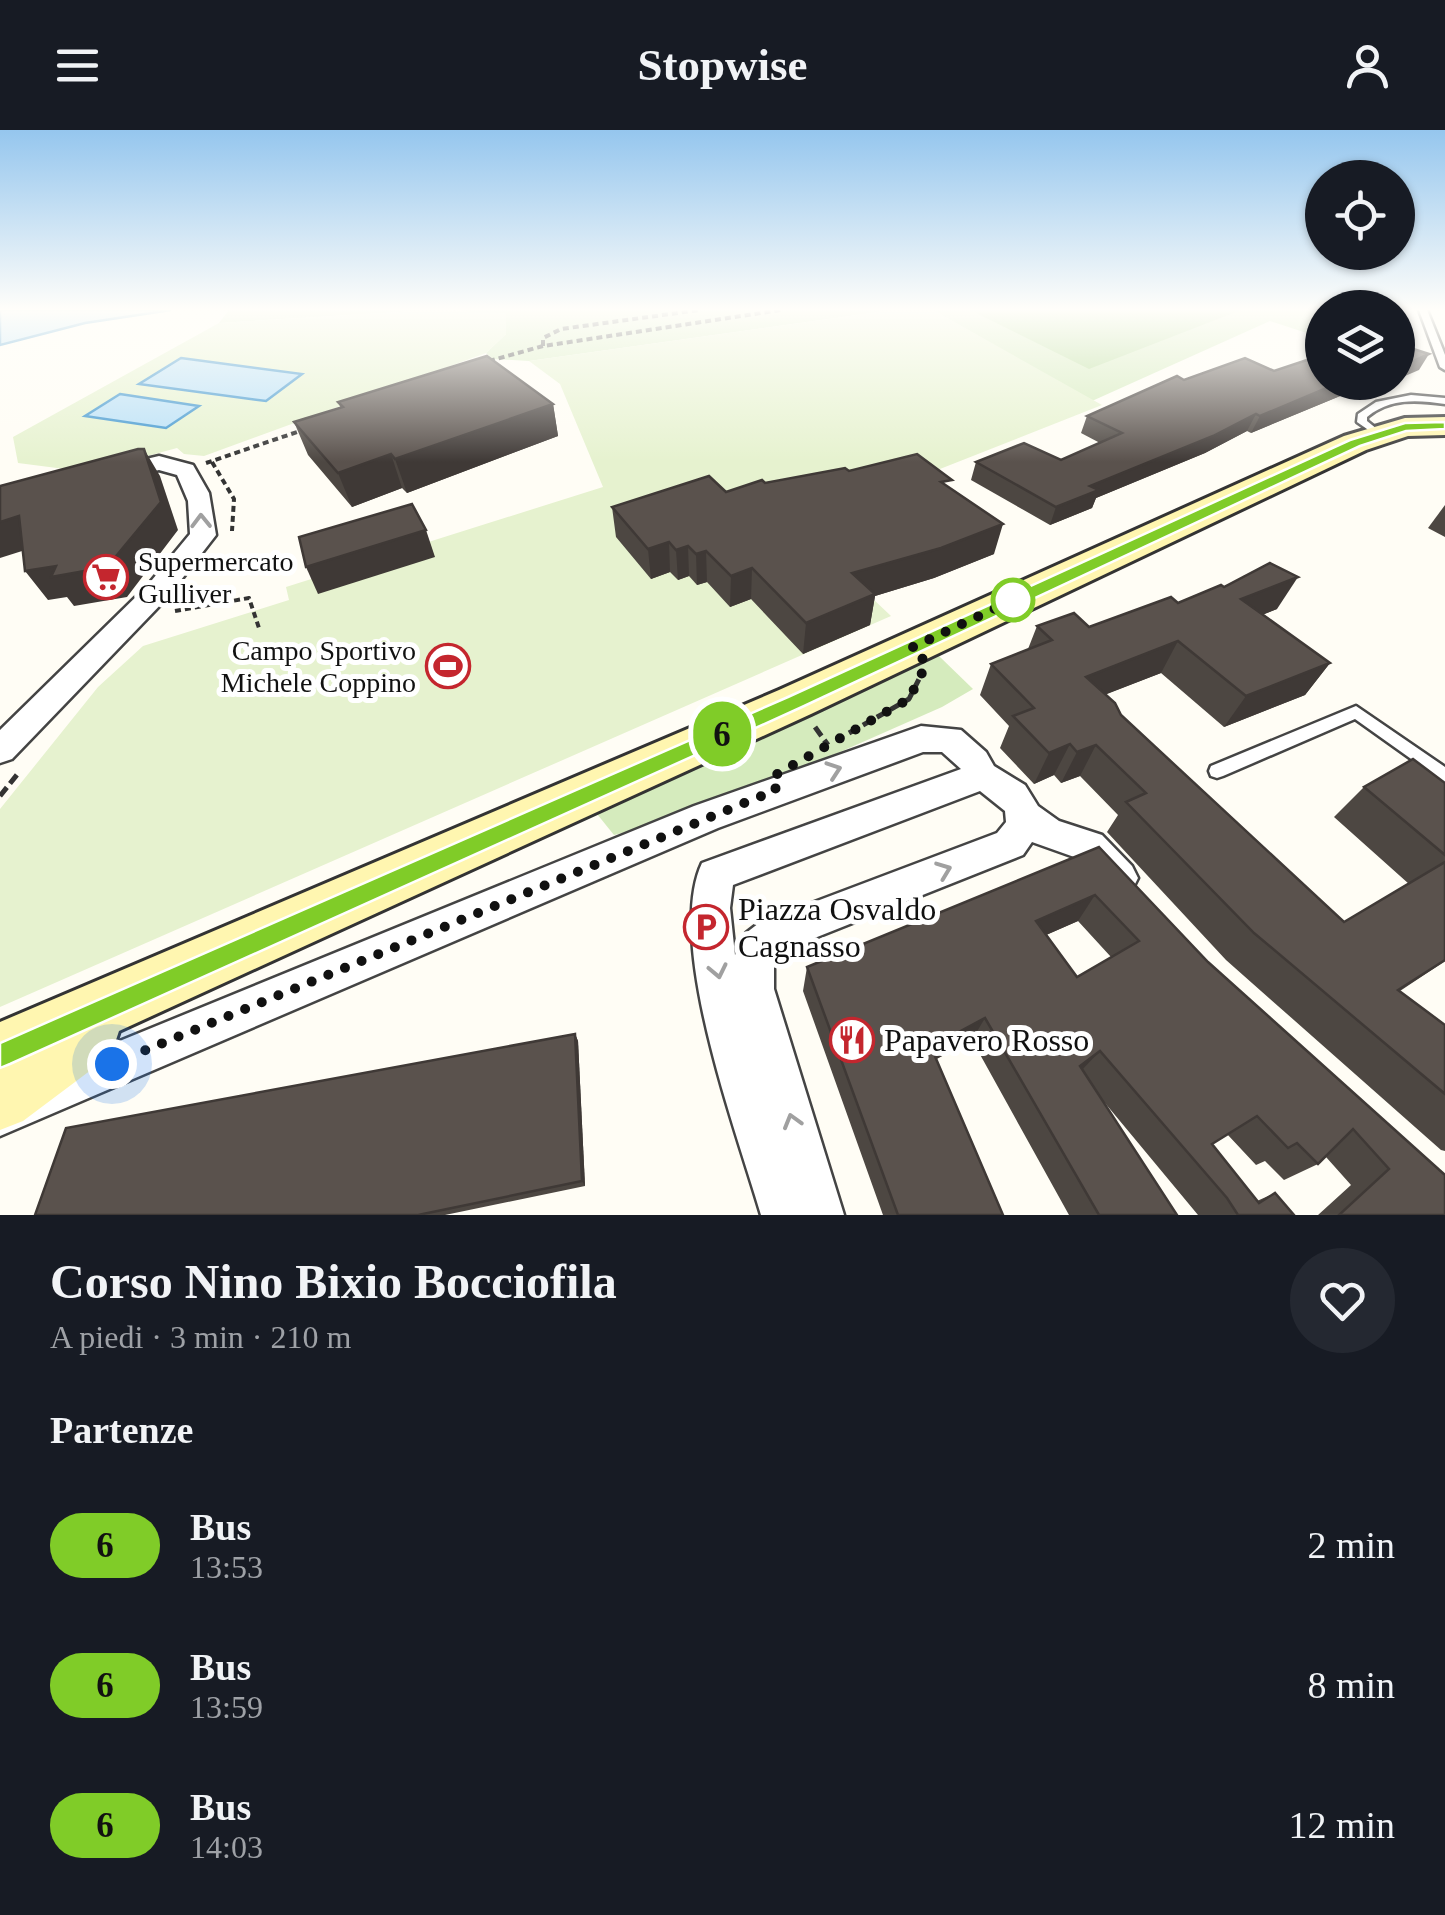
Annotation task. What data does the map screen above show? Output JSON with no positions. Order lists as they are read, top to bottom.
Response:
{
  "places": {
    "supermarket": ["Supermercato Gulliver"],
    "sports": ["Campo Sportivo Michele Coppino"],
    "parking": ["Piazza Osvaldo Cagnasso"],
    "restaurant": ["Papavero Rosso"]
  },
  "lines": ["bus line 6"],
  "page": {
    "header": "Stopwise",
    "on_map": "6",
    "heading": [
      ["Corso Nino Bixio Bocciofila", "A piedi · 3 min · 210 m"],
      "Partenze"
    ],
    "list": [
      {
        "mark": "6",
        "name": "Bus",
        "note": "13:53",
        "value": "2 min"
      },
      {
        "mark": "6",
        "name": "Bus",
        "note": "13:59",
        "value": "8 min"
      },
      {
        "mark": "6",
        "name": "Bus",
        "note": "14:03",
        "value": "12 min"
      }
    ]
  }
}
